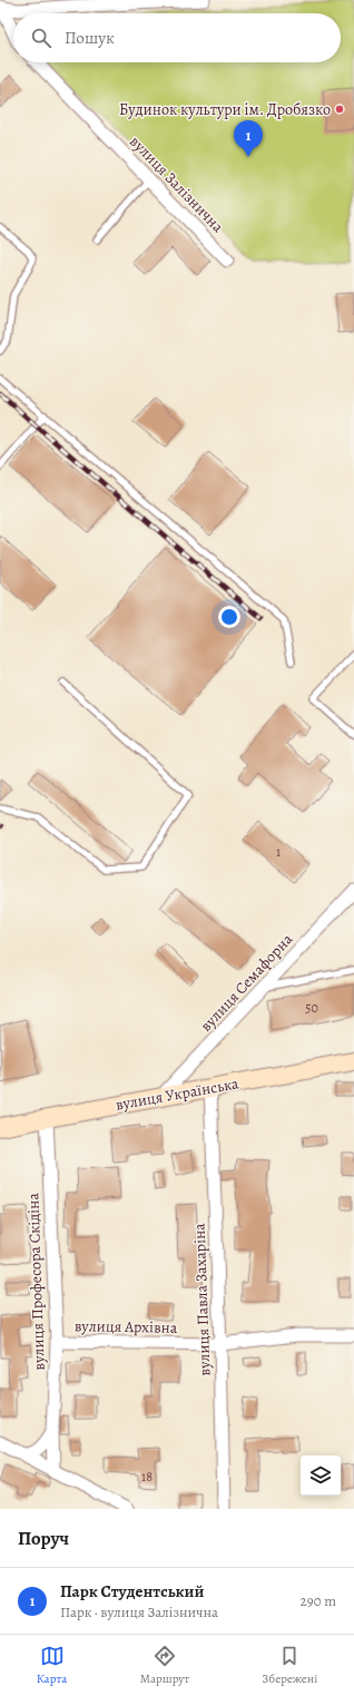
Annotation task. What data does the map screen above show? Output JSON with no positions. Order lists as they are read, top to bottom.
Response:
{
  "streets": {
    "main road": ["вулиця Українська"],
    "street": [
      "вулиця Залізнична",
      "вулиця Семафорна",
      "вулиця Професора Скідіна",
      "вулиця Павла Захаріна",
      "вулиця Архівна"
    ]
  },
  "crossings": [
    ["вулиця Семафорна", "вулиця Українська"],
    ["вулиця Українська", "вулиця Професора Скідіна"],
    ["вулиця Українська", "вулиця Павла Захаріна"],
    ["вулиця Професора Скідіна", "вулиця Архівна"],
    ["вулиця Павла Захаріна", "вулиця Архівна"]
  ],
  "places": ["Будинок культури ім. Дробязко"],
  "house_numbers": ["1", "50", "18"],
  "page": {
    "search": "Пошук",
    "pins": "1",
    "heading": "Поруч",
    "list": [
      {
        "mark": "1",
        "name": "Парк Студентський",
        "note": "Парк · вулиця Залізнична",
        "value": "290 m"
      }
    ],
    "nav": ["Карта", "Маршрут", "Збережені"]
  }
}
